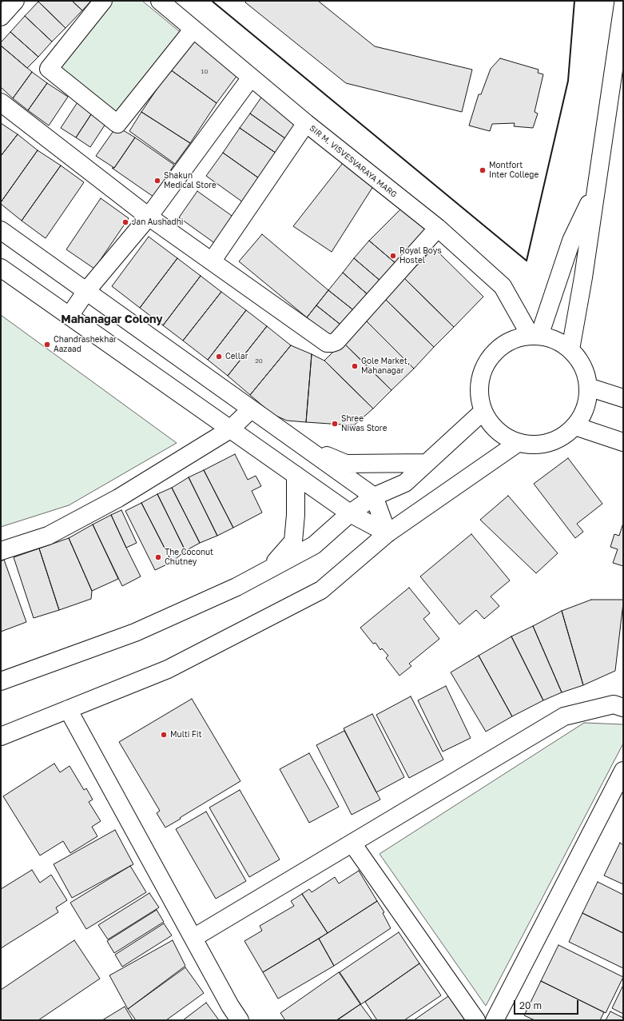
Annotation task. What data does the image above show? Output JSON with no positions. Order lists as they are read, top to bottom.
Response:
{
  "streets": {
    "street": ["SIR M. VISVESVARAYA MARG"]
  },
  "districts": ["Mahanagar Colony"],
  "places": [
    "Montfort Inter College",
    "Shakun Medical Store",
    "Jan Aushadhi",
    "Royal Boys Hostel",
    "Chandrashekhar Aazaad",
    "Cellar",
    "Gole Market, Mahanagar",
    "Shree Niwas Store",
    "The Coconut Chutney",
    "Multi Fit"
  ],
  "house_numbers": ["10", "20"],
  "scale_bar": "20 m"
}
